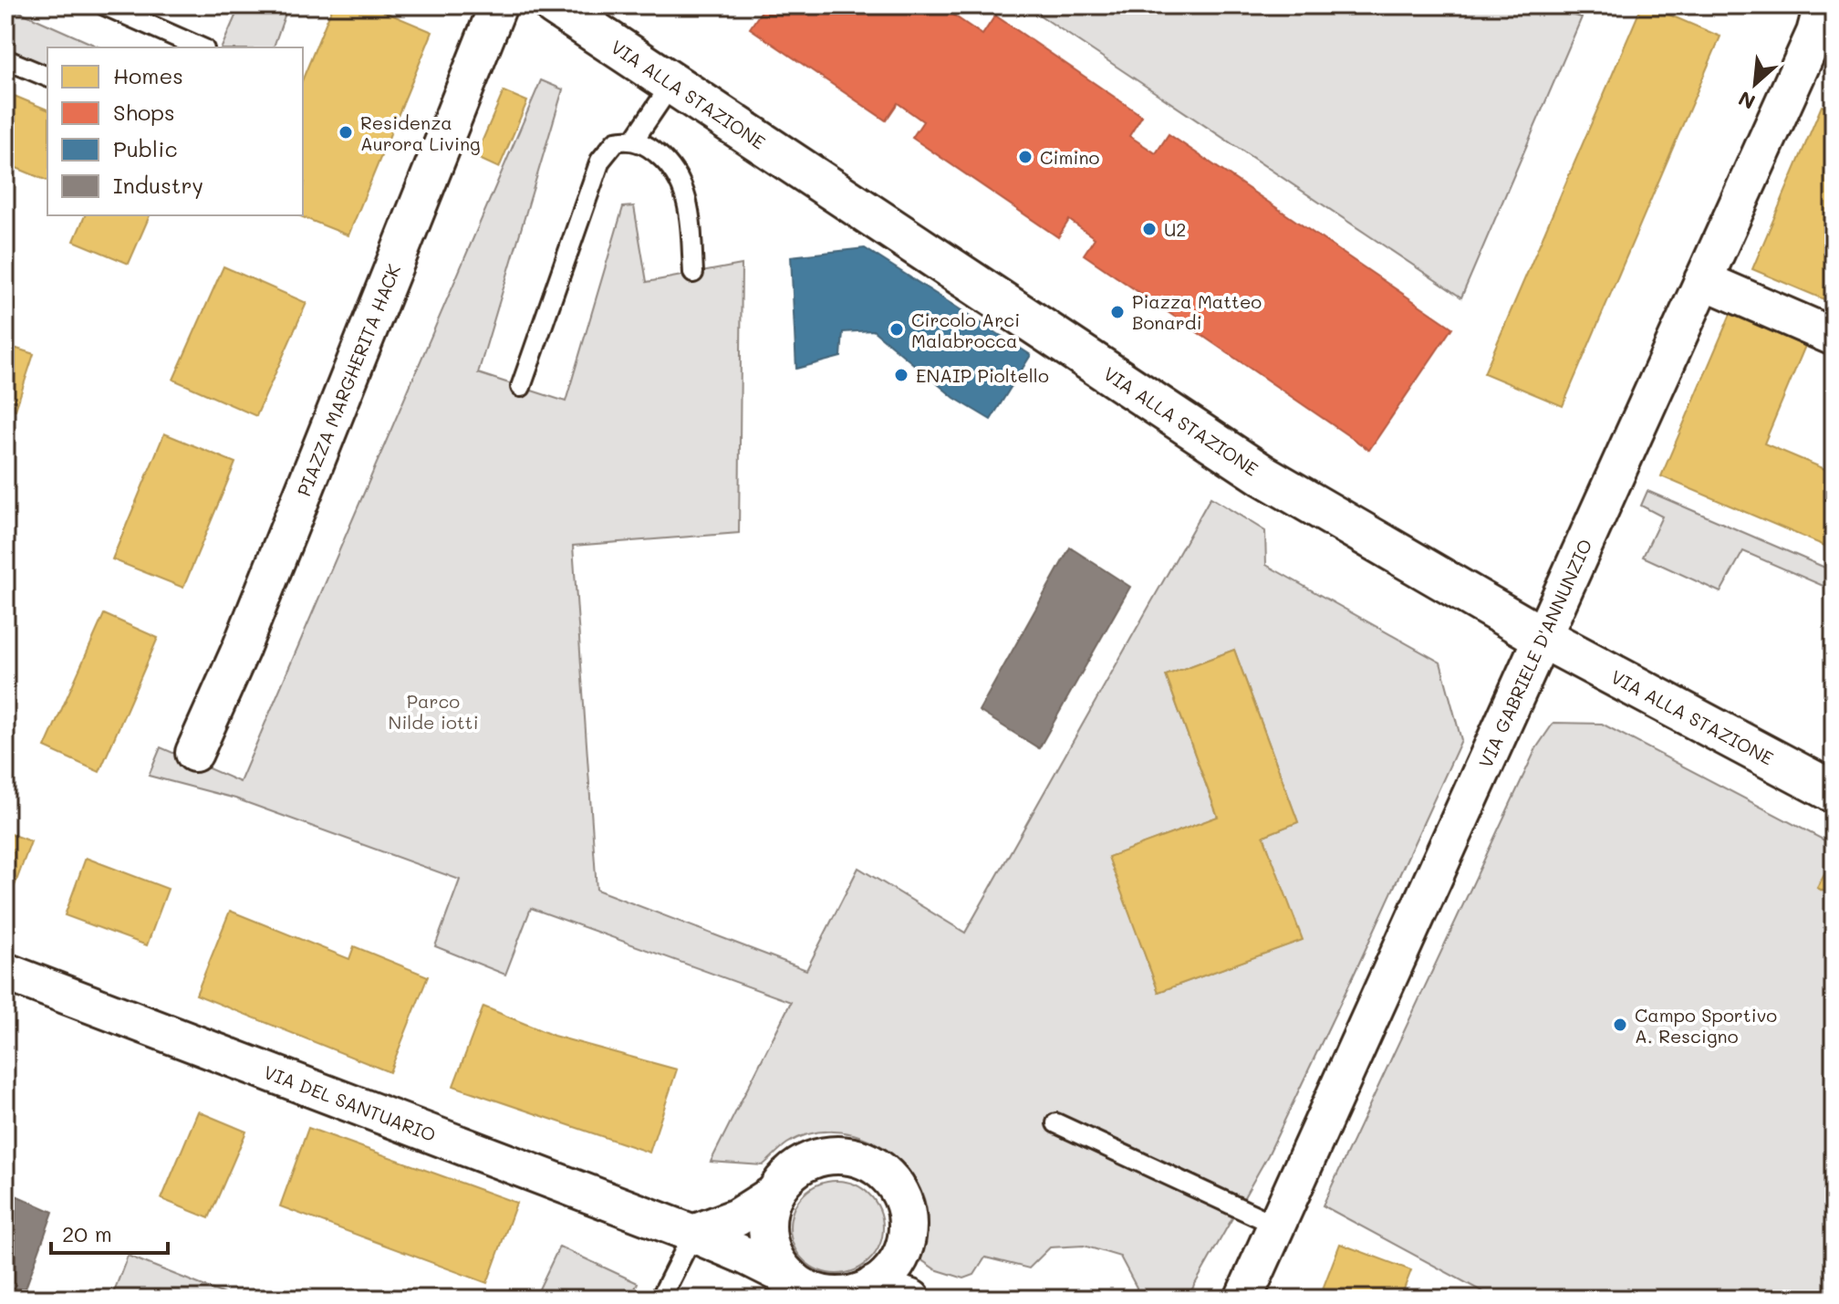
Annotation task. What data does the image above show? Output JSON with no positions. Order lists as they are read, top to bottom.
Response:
{
  "streets": {
    "street": [
      "VIA ALLA STAZIONE",
      "PIAZZA MARGHERITA HACK",
      "VIA GABRIELE D'ANNUNZIO",
      "VIA DEL SANTUARIO"
    ]
  },
  "crossings": [
    ["VIA ALLA STAZIONE", "VIA GABRIELE D'ANNUNZIO"]
  ],
  "parks": ["Parco Nilde iotti"],
  "places": [
    "Residenza Aurora Living",
    "Cimino",
    "U2",
    "Piazza Matteo Bonardi",
    "Circolo Arci Malabrocca",
    "ENAIP Pioltello",
    "Campo Sportivo A. Rescigno"
  ],
  "legend": [
    "Homes",
    "Shops",
    "Public",
    "Industry"
  ],
  "scale_bar": "20 m",
  "north": "bottom left"
}
